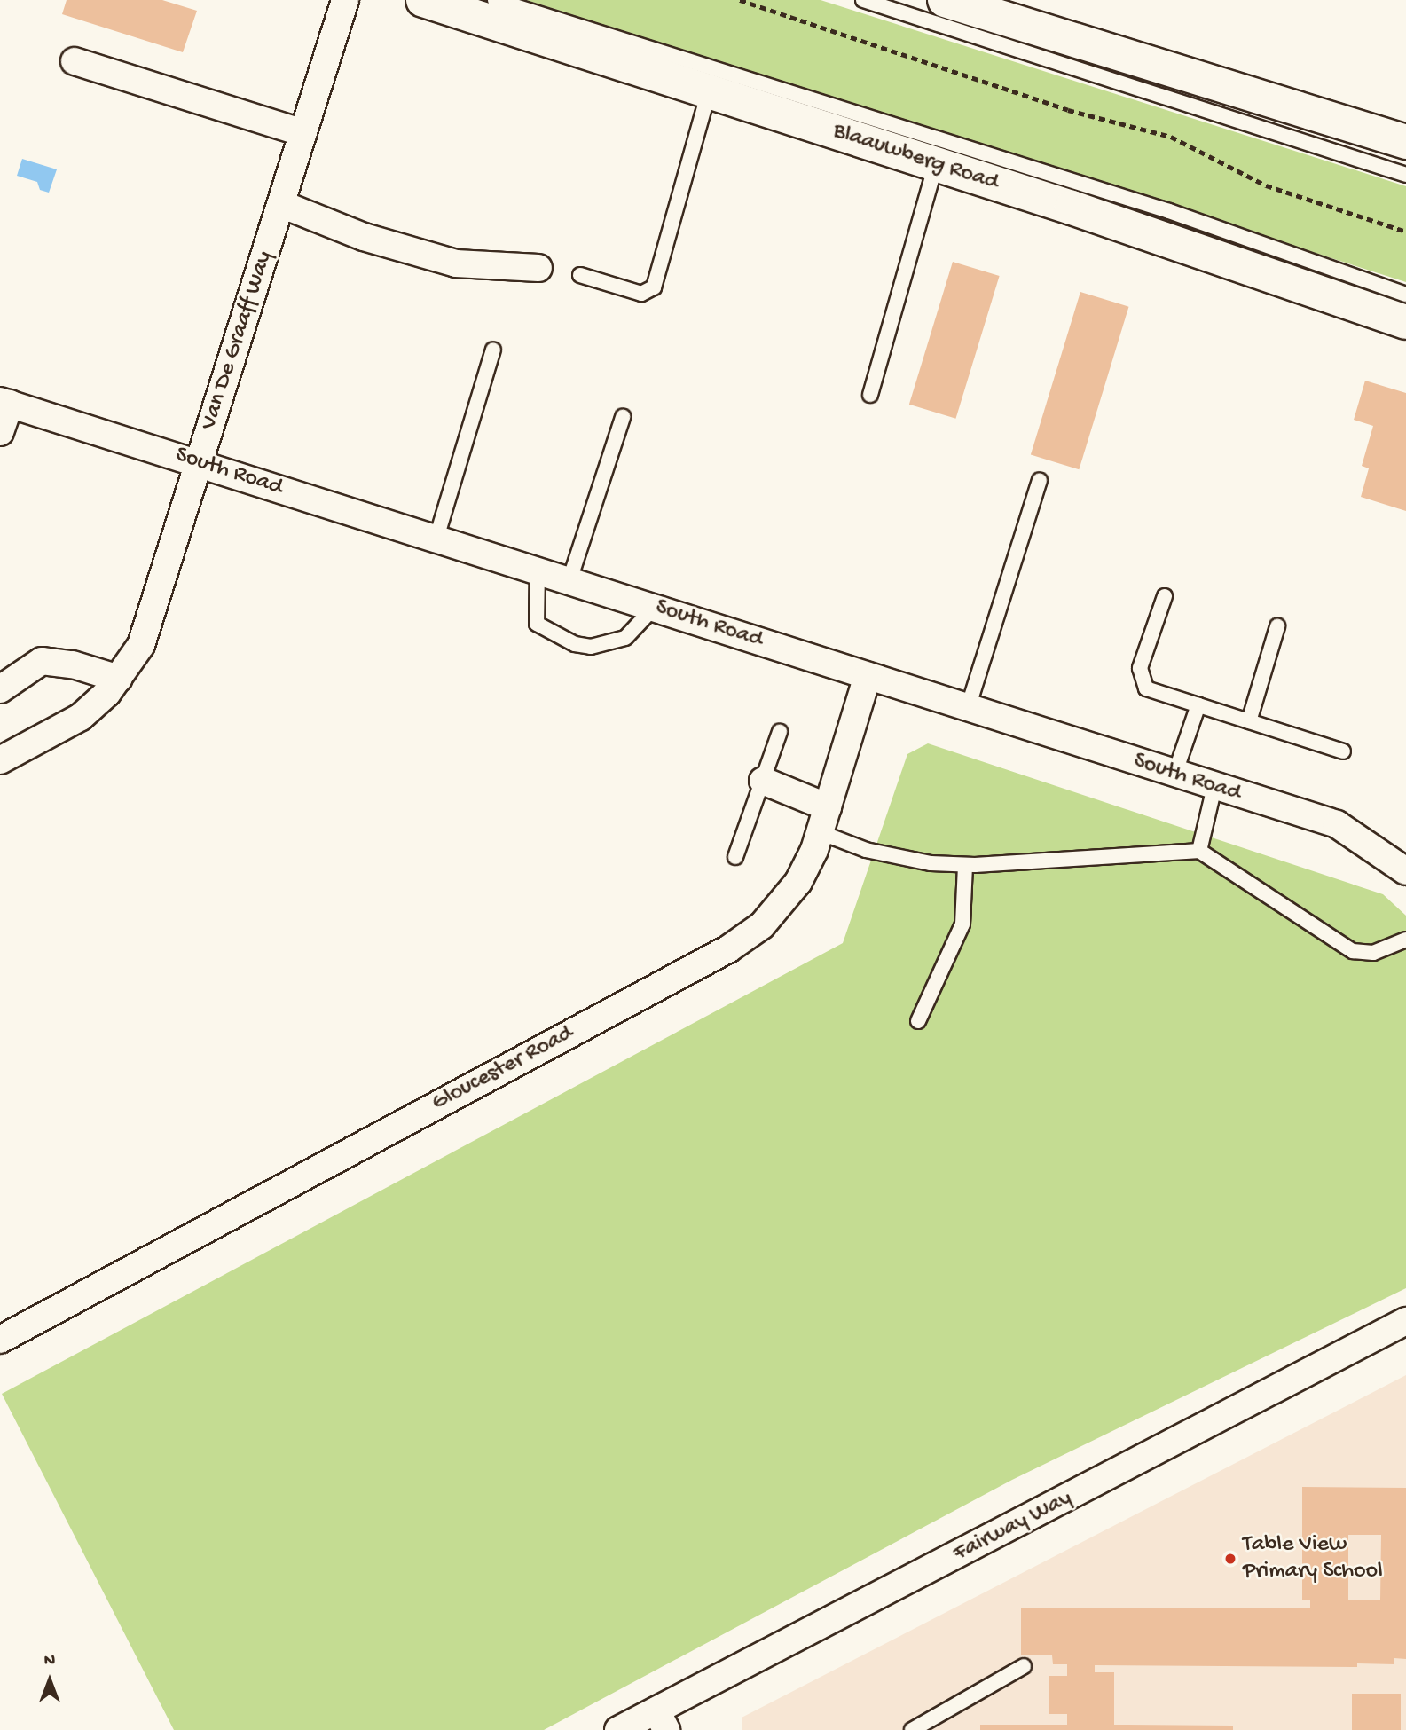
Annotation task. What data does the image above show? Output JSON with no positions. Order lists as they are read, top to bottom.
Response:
{
  "streets": {
    "main road": ["Blaauwberg Road"],
    "street": [
      "Van De Graaff Way",
      "South Road",
      "Gloucester Road",
      "Fairway Way"
    ]
  },
  "crossings": [
    ["Van De Graaff Way", "South Road"],
    ["South Road", "Gloucester Road"]
  ],
  "places": ["Table View Primary School"],
  "north": "top"
}
